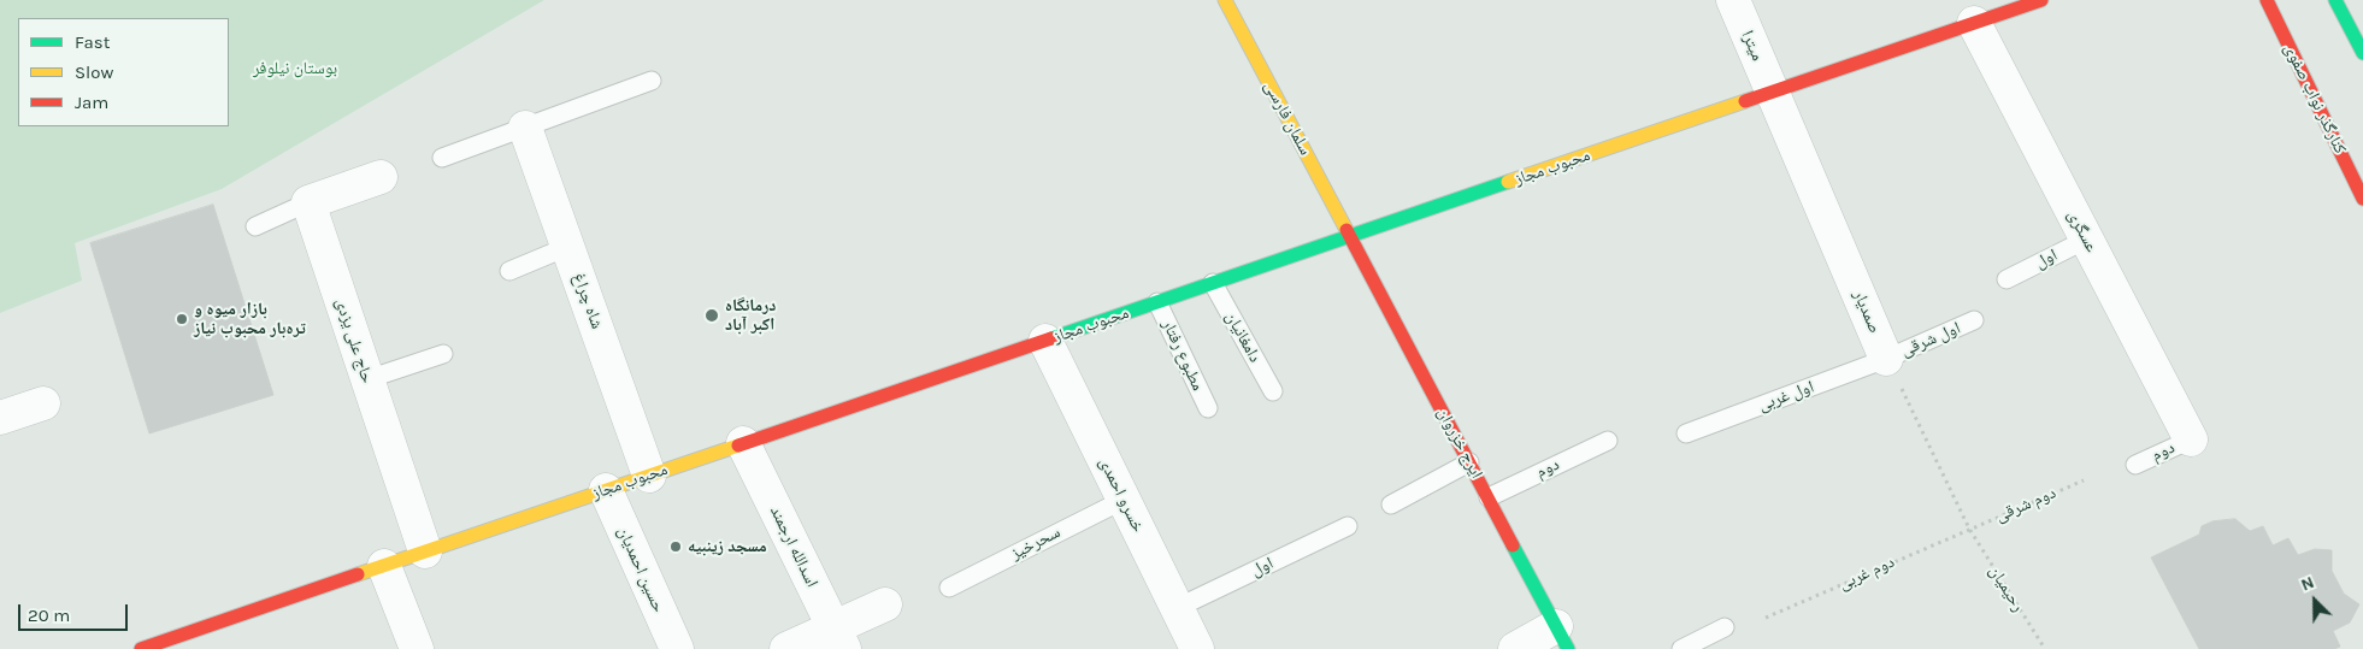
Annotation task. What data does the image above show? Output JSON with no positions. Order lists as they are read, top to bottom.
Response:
{
  "streets": {
    "main road": [
      "کنارگذر نواب صفوی",
      "سلمان فارسی",
      "محبوب مجاز",
      "ایرج خزروان"
    ],
    "street": [
      "میترا",
      "عسگری",
      "شاه چراغ",
      "صمدیار",
      "حاج علی یزدی",
      "خسرو احمدی",
      "اسدالله ارجمند",
      "حسین احمدیان"
    ],
    "lane": [
      "اول",
      "دامغانیان",
      "اول شرقی",
      "مطبوع رفتار",
      "اول غربی",
      "دوم",
      "سحرخیز"
    ],
    "path": ["دوم شرقی", "دوم غربی", "رحیمیان"]
  },
  "crossings": [
    ["میترا", "محبوب مجاز"],
    ["میترا", "صمدیار"],
    ["سلمان فارسی", "محبوب مجاز"],
    ["سلمان فارسی", "ایرج خزروان"],
    ["محبوب مجاز", "عسگری"],
    ["محبوب مجاز", "شاه چراغ"],
    ["محبوب مجاز", "صمدیار"],
    ["محبوب مجاز", "دامغانیان"],
    ["محبوب مجاز", "حاج علی یزدی"],
    ["محبوب مجاز", "مطبوع رفتار"],
    ["محبوب مجاز", "ایرج خزروان"],
    ["محبوب مجاز", "خسرو احمدی"],
    ["محبوب مجاز", "اسدالله ارجمند"],
    ["محبوب مجاز", "حسین احمدیان"],
    ["عسگری", "اول"],
    ["عسگری", "دوم"],
    ["اول", "خسرو احمدی"],
    ["صمدیار", "اول شرقی"],
    ["صمدیار", "اول غربی"],
    ["اول شرقی", "اول غربی"],
    ["ایرج خزروان", "دوم"],
    ["خسرو احمدی", "سحرخیز"],
    ["دوم شرقی", "دوم غربی"],
    ["دوم شرقی", "رحیمیان"],
    ["دوم غربی", "رحیمیان"]
  ],
  "parks": ["بوستان نیلوفر"],
  "places": ["درمانگاه اکبر آباد", "بازار میوه و تره‌بار محبوب نیاز", "مسجد زینبیه"],
  "legend": ["Fast", "Slow", "Jam"],
  "scale_bar": "20 m",
  "north": "top left"
}
